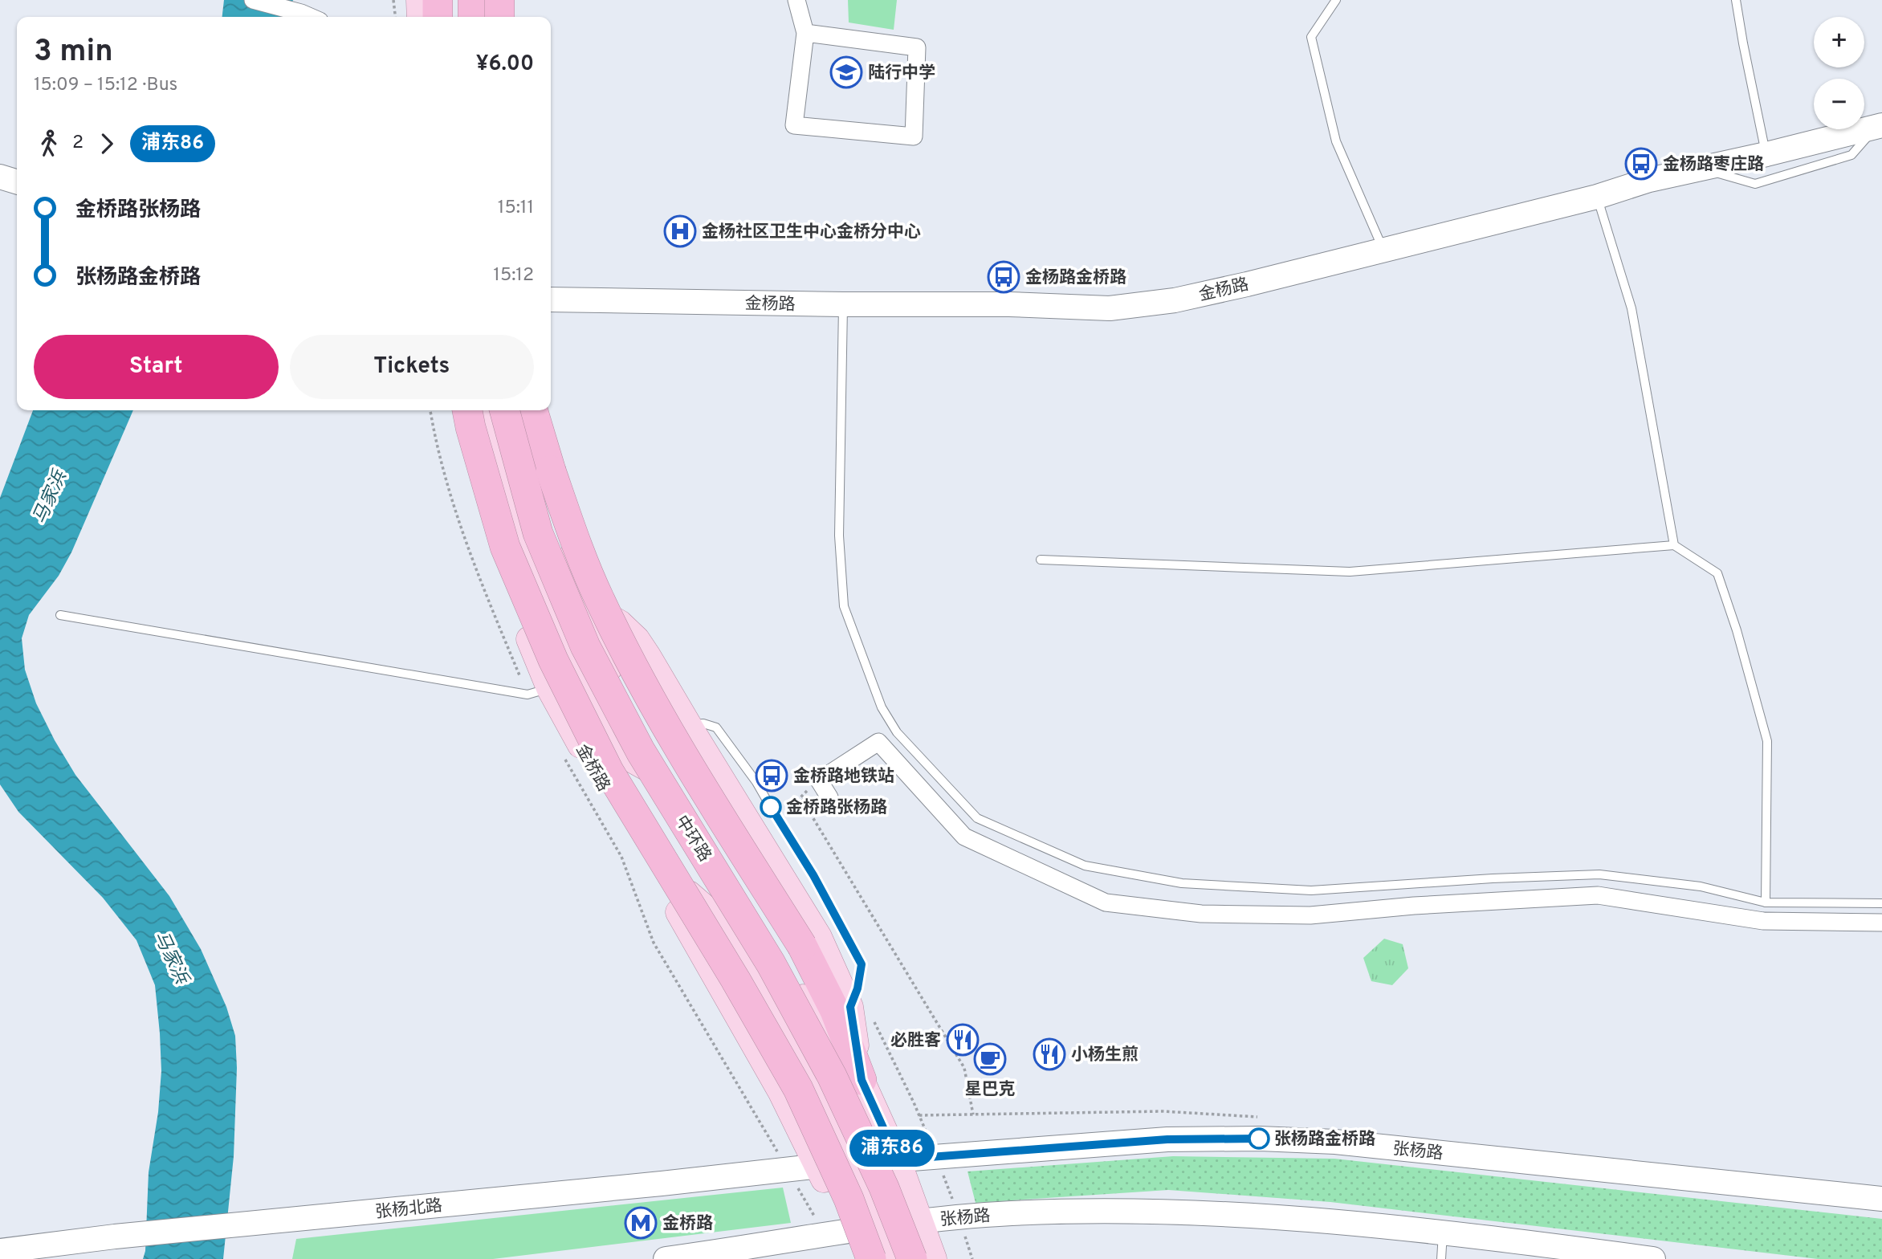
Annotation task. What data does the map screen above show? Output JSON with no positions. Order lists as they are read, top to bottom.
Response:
{
  "streets": {
    "highway": ["中环路"],
    "main road": [
      "金杨路",
      "金桥路",
      "张杨路",
      "张杨北路"
    ]
  },
  "crossings": [
    ["金桥路", "张杨路"],
    ["金桥路", "张杨北路"],
    ["张杨路", "张杨北路"]
  ],
  "water": ["马家浜"],
  "places": {
    "school or university": ["陆行中学"],
    "bus stop": ["金杨路枣庄路", "金杨路金桥路", "金桥路地铁站"],
    "hospital": ["金杨社区卫生中心金桥分中心"],
    "other": ["金桥路张杨路", "张杨路金桥路"],
    "restaurant": ["必胜客", "小杨生煎"],
    "cafe": ["星巴克"],
    "metro station": ["金桥路"]
  },
  "lines": ["bus line 浦东86"],
  "page": {
    "on_map": "浦东86",
    "map_buttons": ["+", "−"],
    "heading": ["3 min", "15:09 – 15:12 · Bus", "¥6.00"],
    "legs": ["2", "浦东86"],
    "list": [
      {
        "name": "金桥路张杨路",
        "value": "15:11"
      },
      {
        "name": "张杨路金桥路",
        "value": "15:12"
      }
    ],
    "buttons": ["Start", "Tickets"]
  }
}
